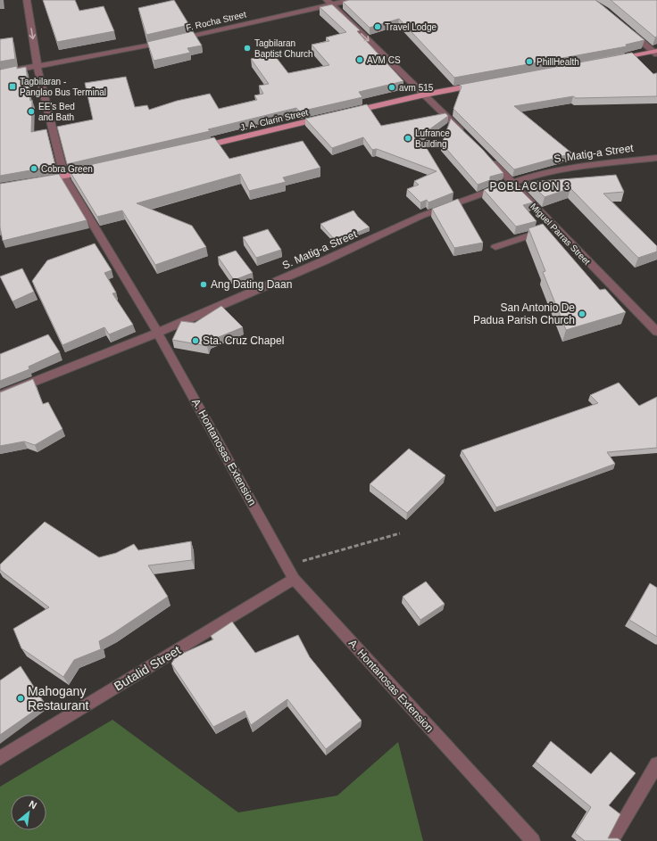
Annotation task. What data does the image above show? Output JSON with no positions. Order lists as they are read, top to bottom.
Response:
{
  "streets": {
    "main road": ["J. A. Clarin Street"],
    "street": [
      "F. Rocha Street",
      "S. Matig-a Street",
      "Miguel Parras Street",
      "A. Hontanosas Extension",
      "Butalid Street"
    ]
  },
  "crossings": [
    ["F. Rocha Street", "A. Hontanosas Extension"],
    ["S. Matig-a Street", "Miguel Parras Street"],
    ["S. Matig-a Street", "A. Hontanosas Extension"],
    ["A. Hontanosas Extension", "Butalid Street"]
  ],
  "districts": ["POBLACION 3"],
  "places": {
    "other": [
      "Travel Lodge",
      "Tagbilaran Baptist Church",
      "AVM CS",
      "PhillHealth",
      "avm 515",
      "EE's Bed and Bath",
      "Lufrance Building",
      "Cobra Green",
      "Ang Dating Daan",
      "San Antonio De Padua Parish Church",
      "Sta. Cruz Chapel",
      "Mahogany Restaurant"
    ],
    "transit": ["Tagbilaran - Panglao Bus Terminal"]
  },
  "north": "top right"
}
